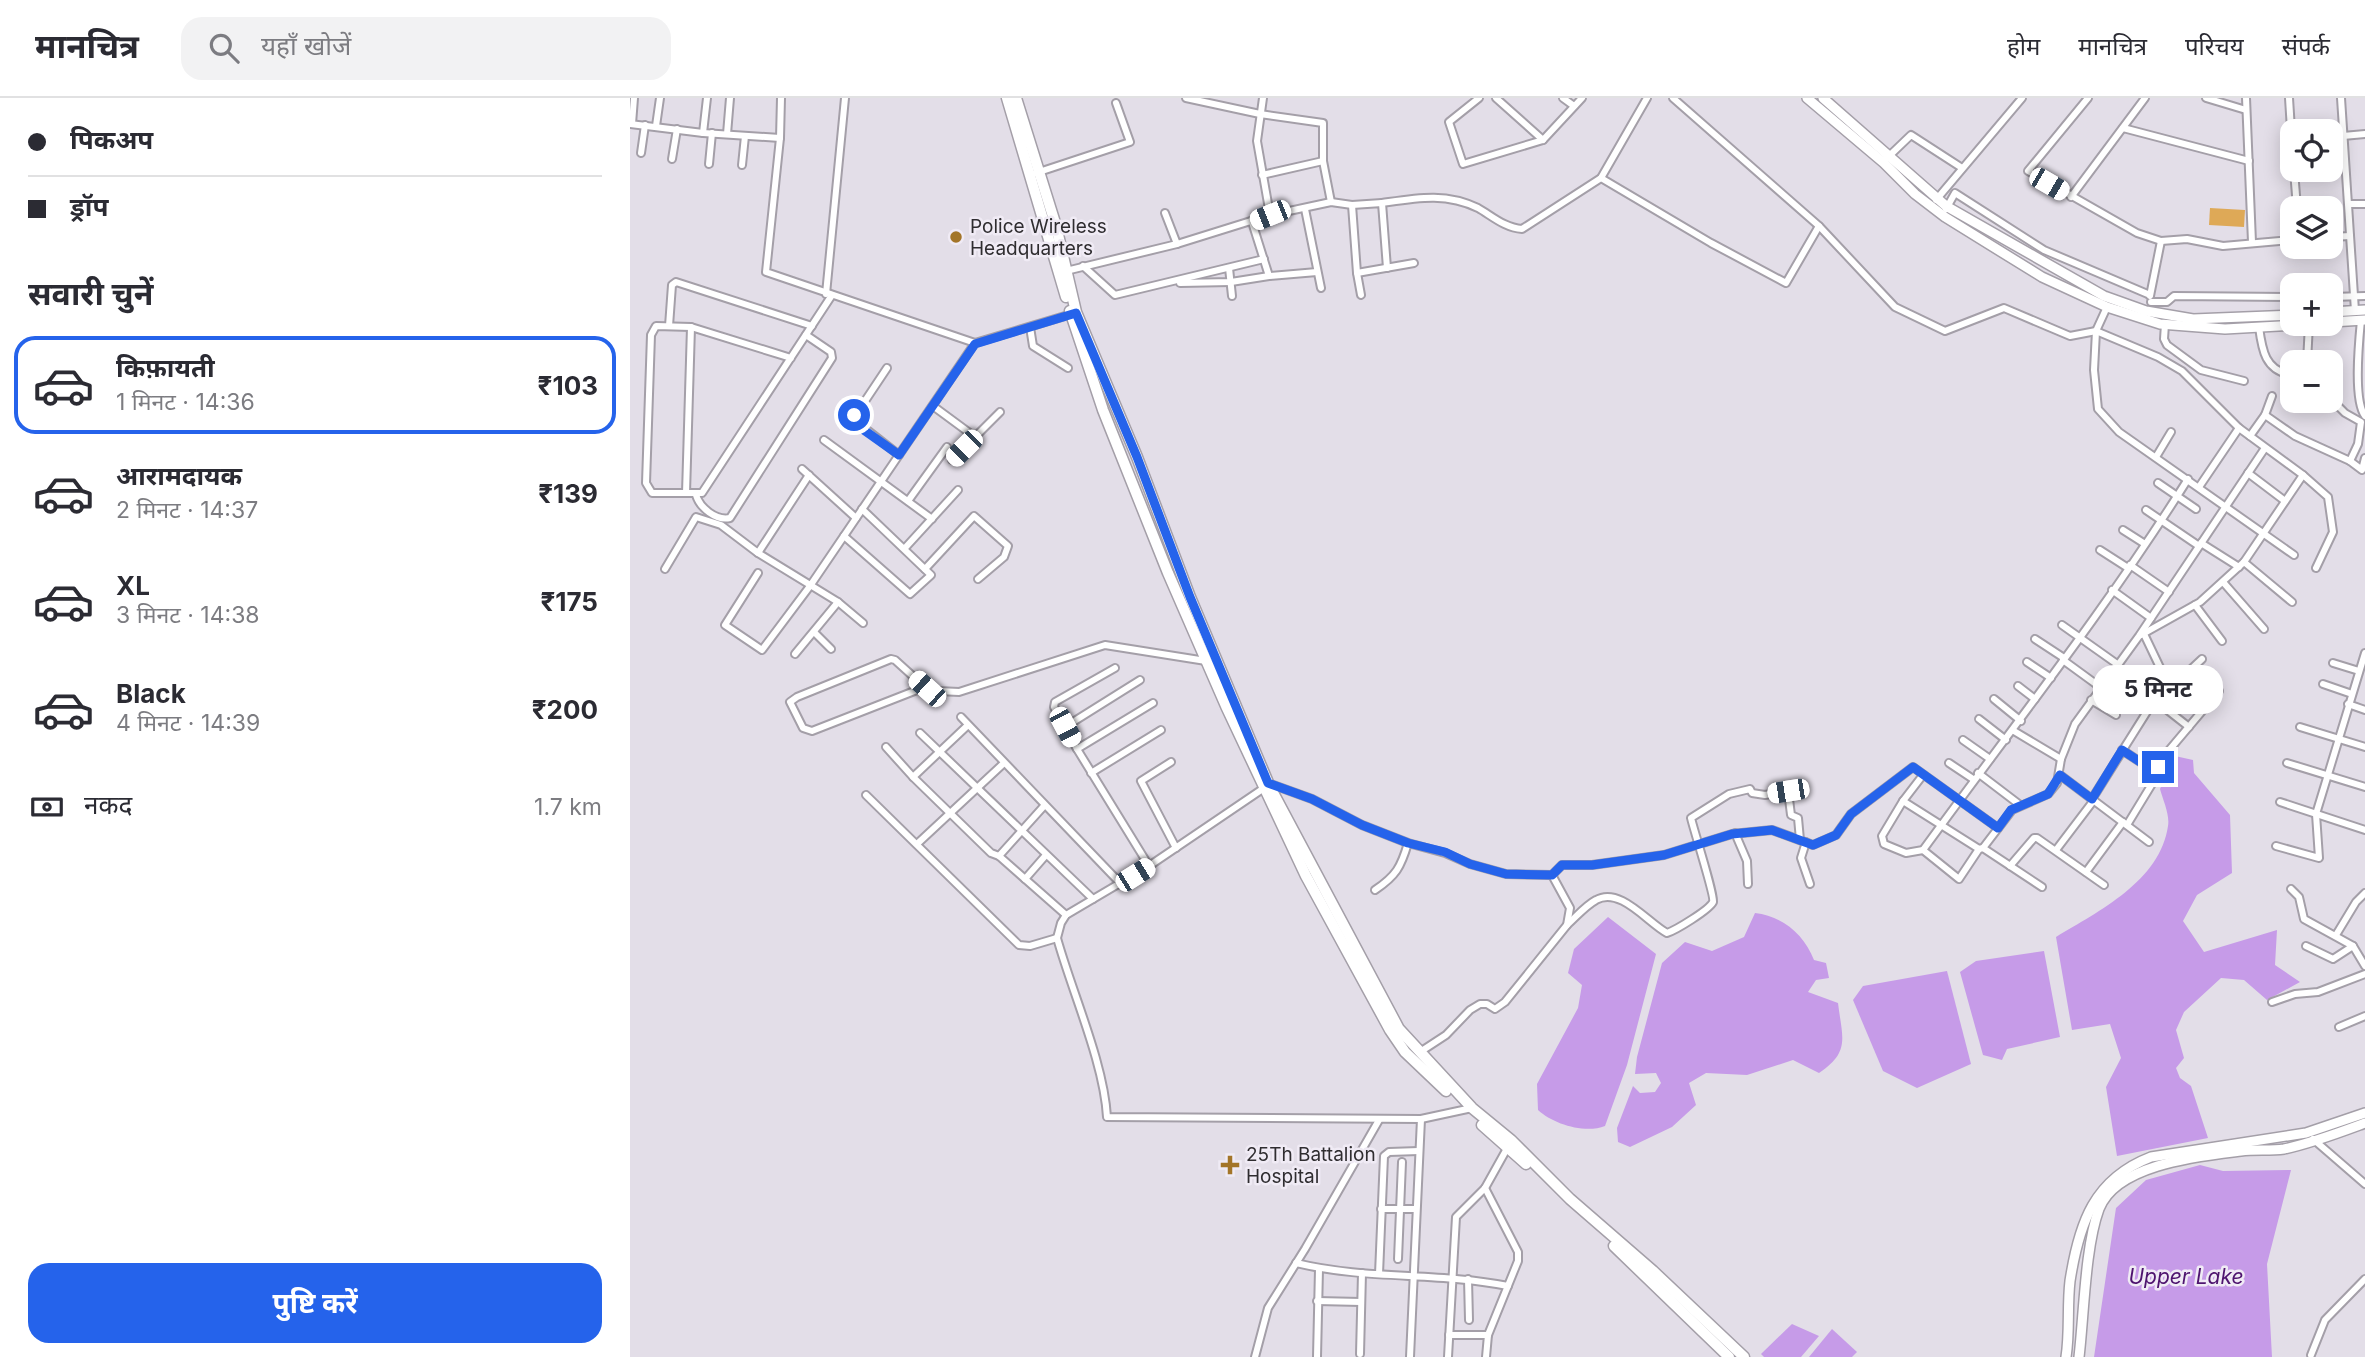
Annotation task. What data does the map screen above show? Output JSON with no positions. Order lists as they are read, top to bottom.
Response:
{
  "water": ["Upper Lake"],
  "places": {
    "other": ["Police Wireless Headquarters"],
    "health": ["25Th Battalion Hospital"]
  },
  "page": {
    "header": "मानचित्र",
    "search": "यहाँ खोजें",
    "nav": [
      "होम",
      "मानचित्र",
      "परिचय",
      "संपर्क"
    ],
    "banner": ["पिकअप", "ड्रॉप"],
    "map_buttons": ["+", "−"],
    "heading": "सवारी चुनें",
    "list": [
      {
        "name": "किफ़ायती",
        "note": "1 मिनट · 14:36",
        "value": "₹103"
      },
      {
        "name": "आरामदायक",
        "note": "2 मिनट · 14:37",
        "value": "₹139"
      },
      {
        "name": "XL",
        "note": "3 मिनट · 14:38",
        "value": "₹175"
      },
      {
        "name": "Black",
        "note": "4 मिनट · 14:39",
        "value": "₹200"
      }
    ],
    "bubble": "5 मिनट",
    "pay": ["नकद", "1.7 km"],
    "buttons": "पुष्टि करें"
  }
}
